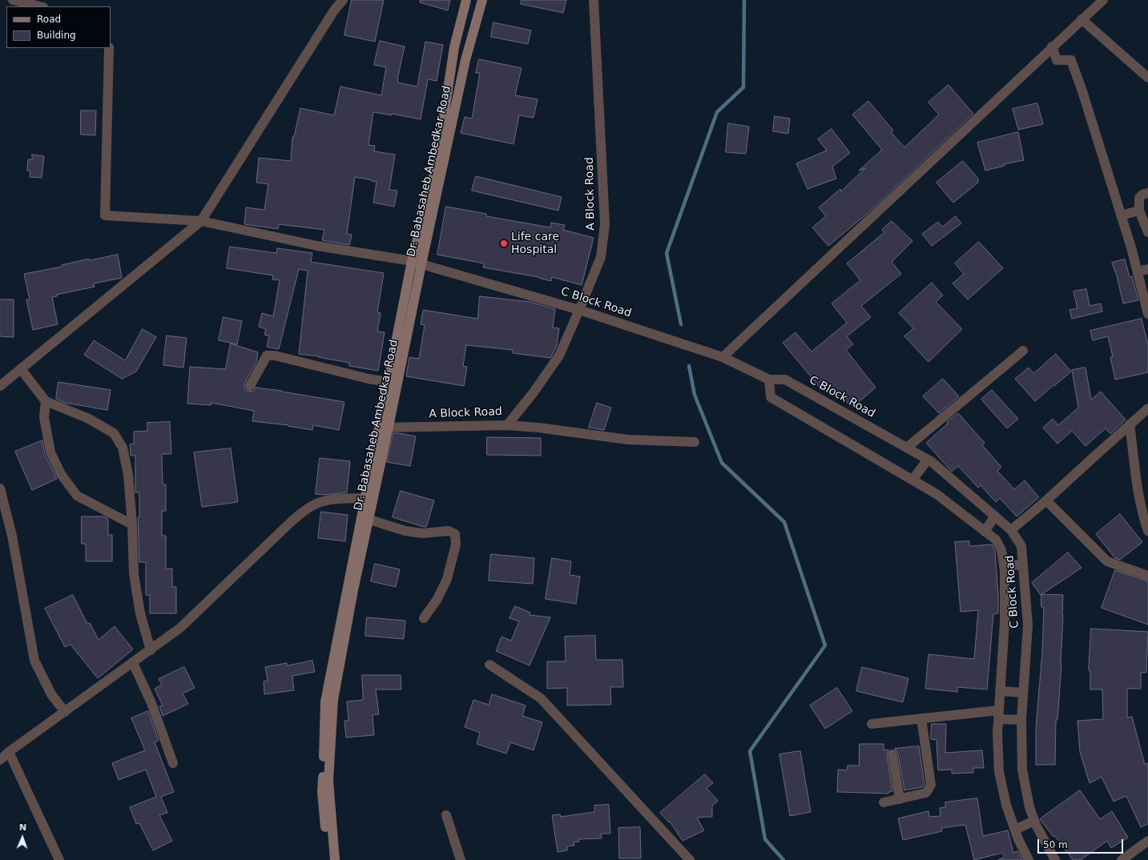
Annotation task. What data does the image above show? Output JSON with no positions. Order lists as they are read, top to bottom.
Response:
{
  "streets": {
    "main road": ["Dr. Babasaheb Ambedkar Road"],
    "street": ["A Block Road", "C Block Road"]
  },
  "crossings": [
    ["Dr. Babasaheb Ambedkar Road", "A Block Road"],
    ["Dr. Babasaheb Ambedkar Road", "C Block Road"],
    ["A Block Road", "C Block Road"]
  ],
  "places": ["Life care Hospital"],
  "legend": ["Road", "Building"],
  "scale_bar": "50 m",
  "north": "top"
}
